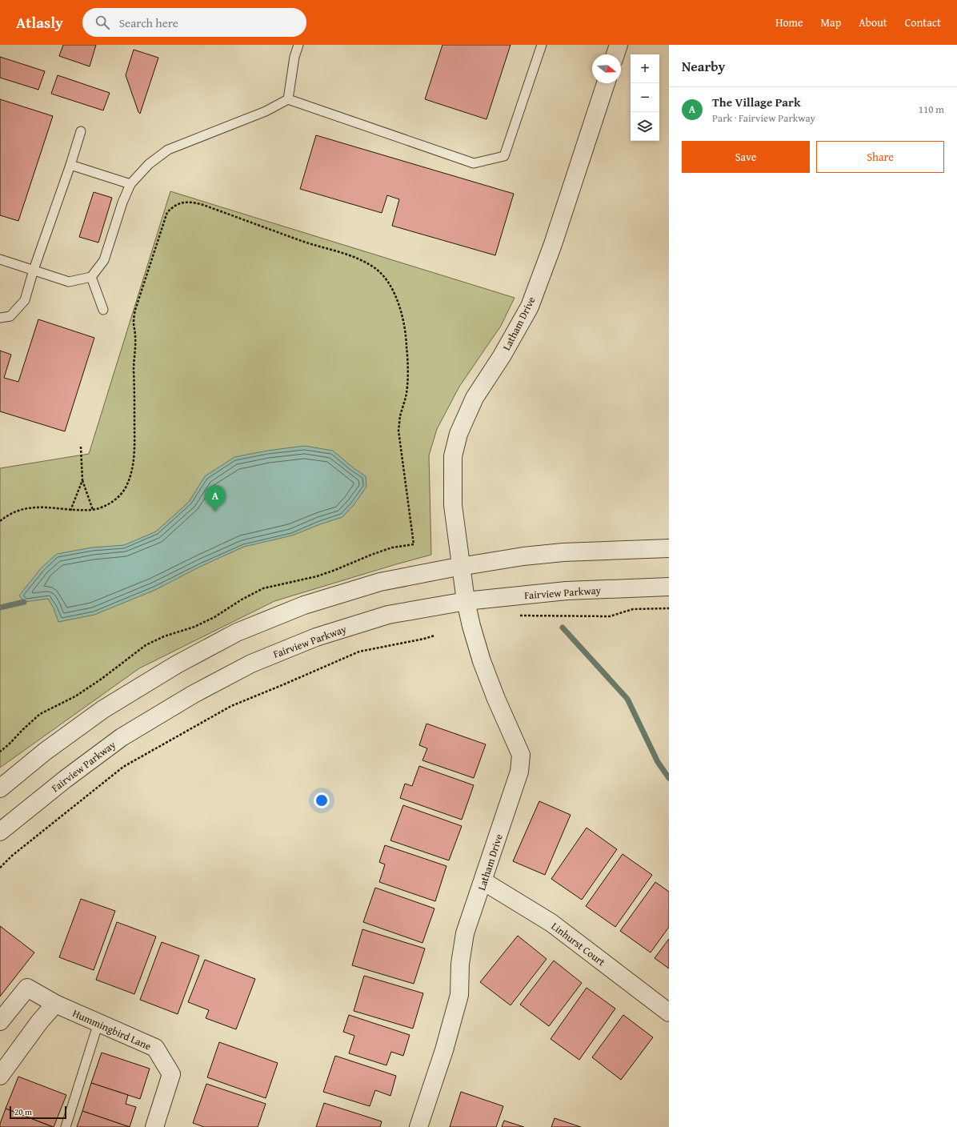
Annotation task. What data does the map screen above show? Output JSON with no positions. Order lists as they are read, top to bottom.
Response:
{
  "streets": {
    "street": [
      "Latham Drive",
      "Fairview Parkway",
      "Linhurst Court",
      "Hummingbird Lane"
    ]
  },
  "crossings": [
    ["Latham Drive", "Fairview Parkway"],
    ["Latham Drive", "Linhurst Court"]
  ],
  "scale_bar": "20 m",
  "north": "right",
  "page": {
    "header": "Atlasly",
    "search": "Search here",
    "nav": [
      "Home",
      "Map",
      "About",
      "Contact"
    ],
    "heading": "Nearby",
    "map_buttons": ["+", "−"],
    "list": [
      {
        "mark": "A",
        "name": "The Village Park",
        "note": "Park · Fairview Parkway",
        "value": "110 m"
      }
    ],
    "buttons": ["Save", "Share"],
    "pins": "A",
    "scale": "20 m"
  }
}
